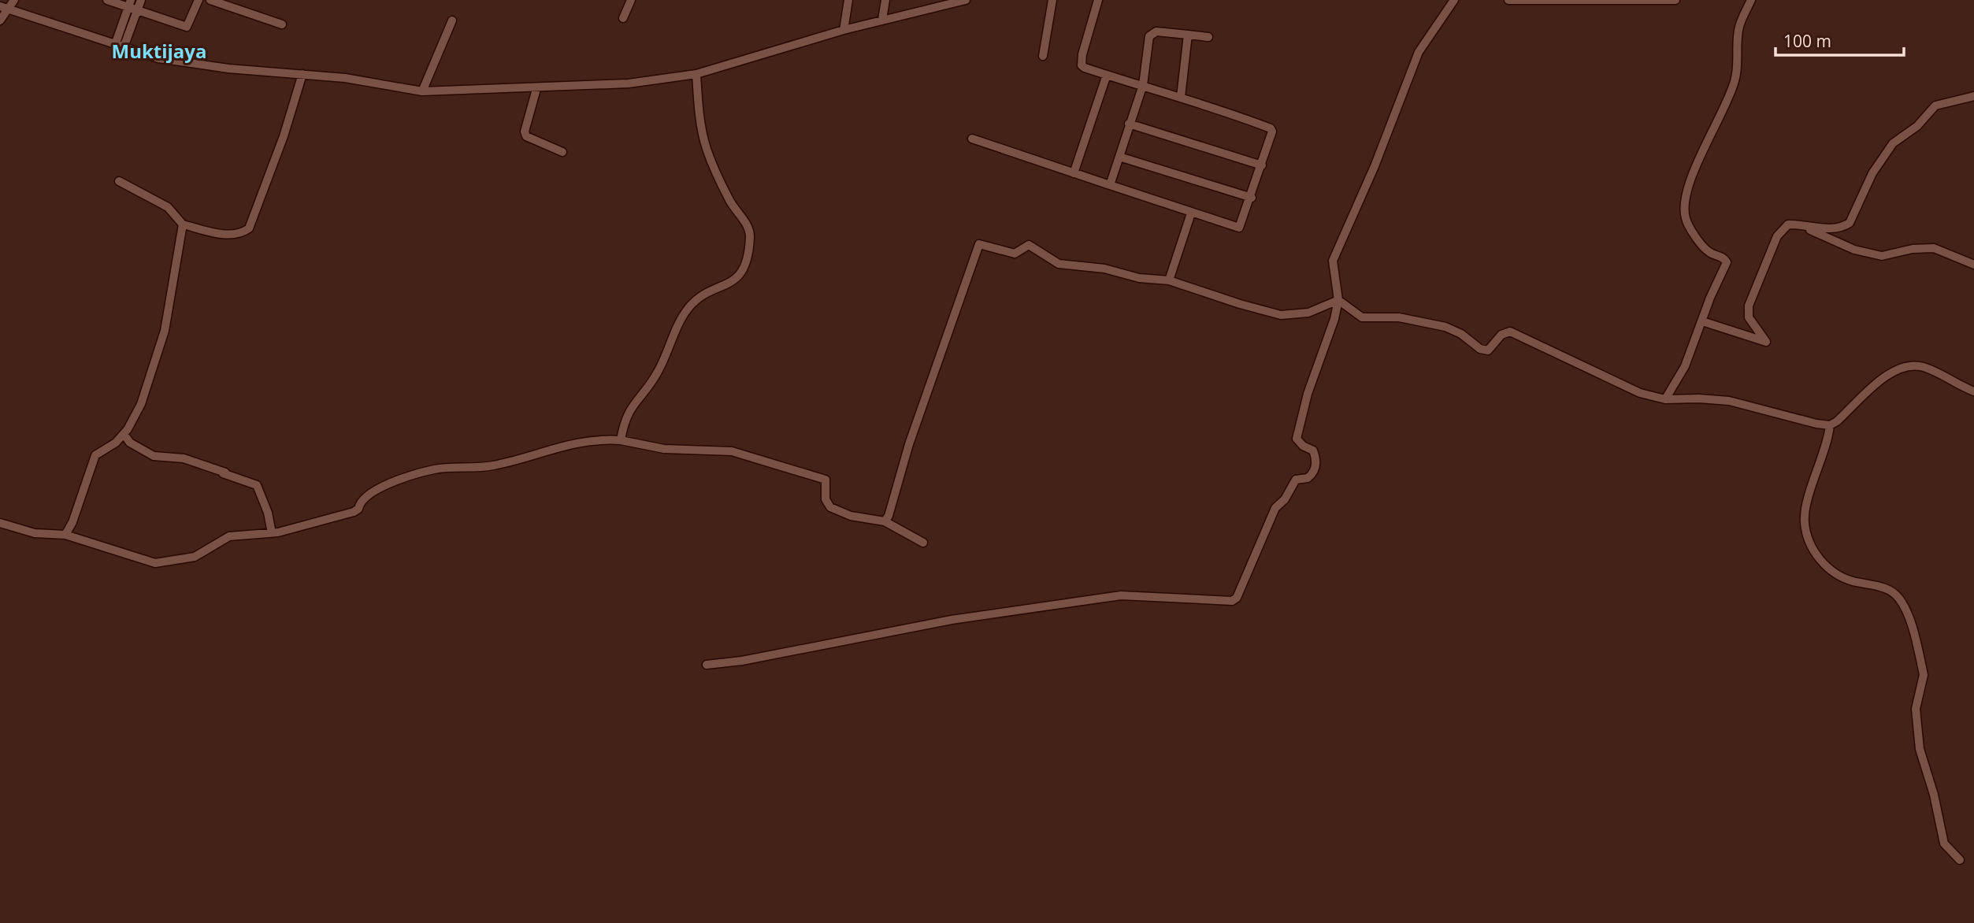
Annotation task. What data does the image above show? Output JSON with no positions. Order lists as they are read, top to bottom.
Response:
{
  "districts": ["Muktijaya"],
  "scale_bar": "100 m"
}
